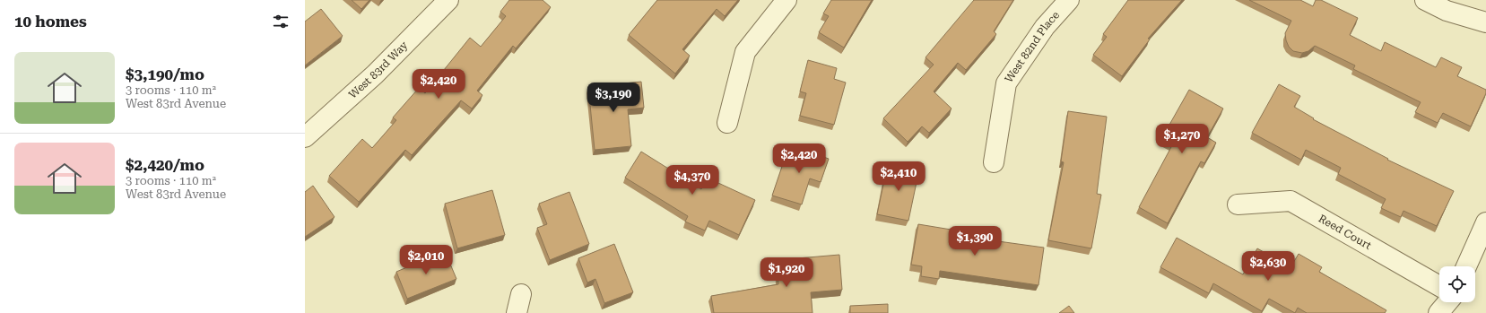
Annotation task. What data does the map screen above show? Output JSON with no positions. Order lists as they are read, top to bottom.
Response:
{
  "streets": {
    "street": ["West 82nd Place", "West 83rd Way", "Reed Court"]
  },
  "page": {
    "heading": "10 homes",
    "list": [
      {
        "name": "$3,190/mo",
        "note": "3 rooms · 110 m² · West 83rd Avenue"
      },
      {
        "name": "$2,420/mo",
        "note": "3 rooms · 110 m² · West 83rd Avenue"
      }
    ],
    "price": [
      "$2,420",
      "$3,190",
      "$1,270",
      "$2,420",
      "$2,410",
      "$4,370",
      "$1,390",
      "$2,010",
      "$2,630",
      "$1,920"
    ]
  }
}
